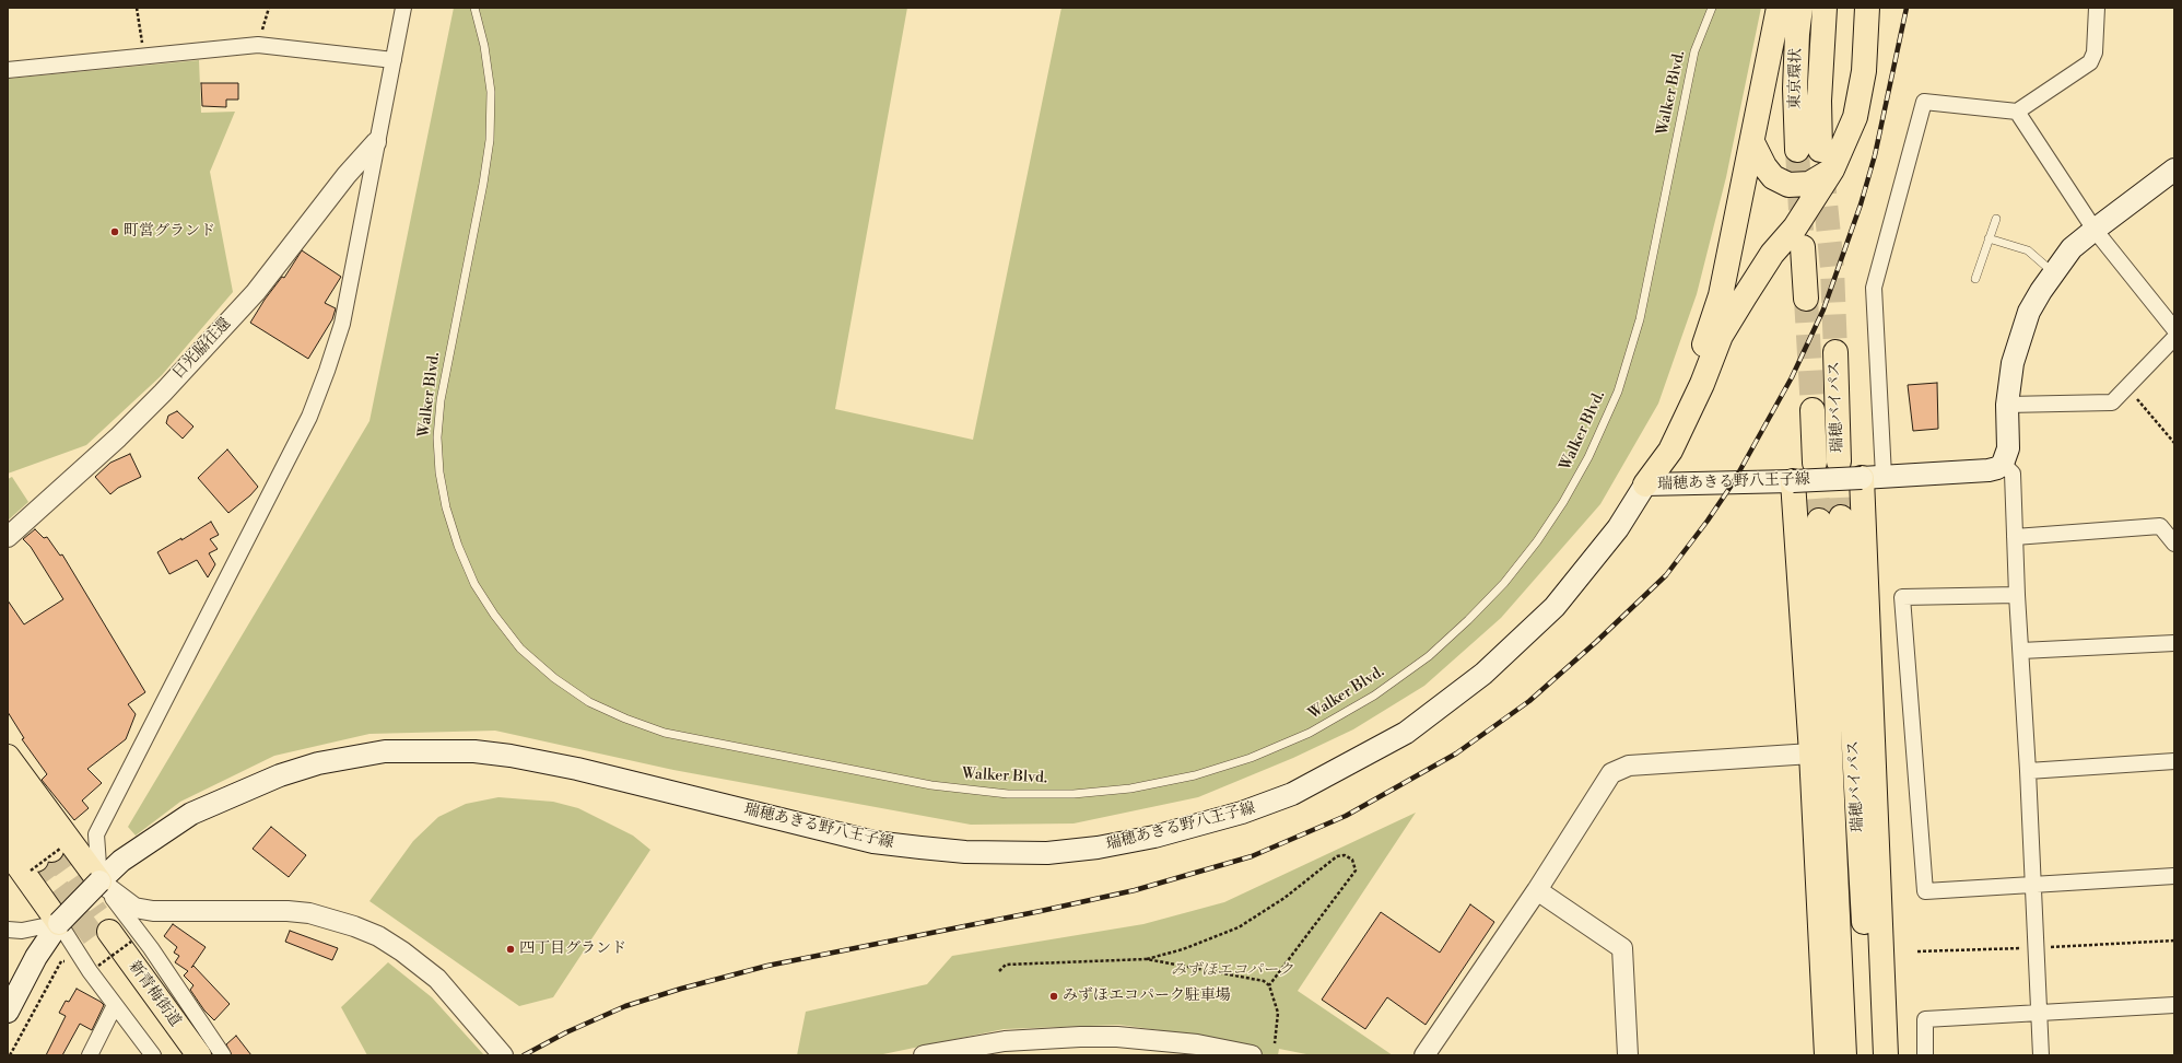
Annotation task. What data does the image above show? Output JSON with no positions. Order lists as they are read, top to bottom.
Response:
{
  "streets": {
    "main road": [
      "東京環状",
      "瑞穂バイパス",
      "瑞穂あきる野八王子線",
      "新青梅街道"
    ],
    "street": ["日光脇往還"],
    "lane": ["Walker Blvd."]
  },
  "parks": ["みずほエコパーク"],
  "places": ["町営グランド", "四丁目グランド", "みずほエコパーク駐車場"]
}
